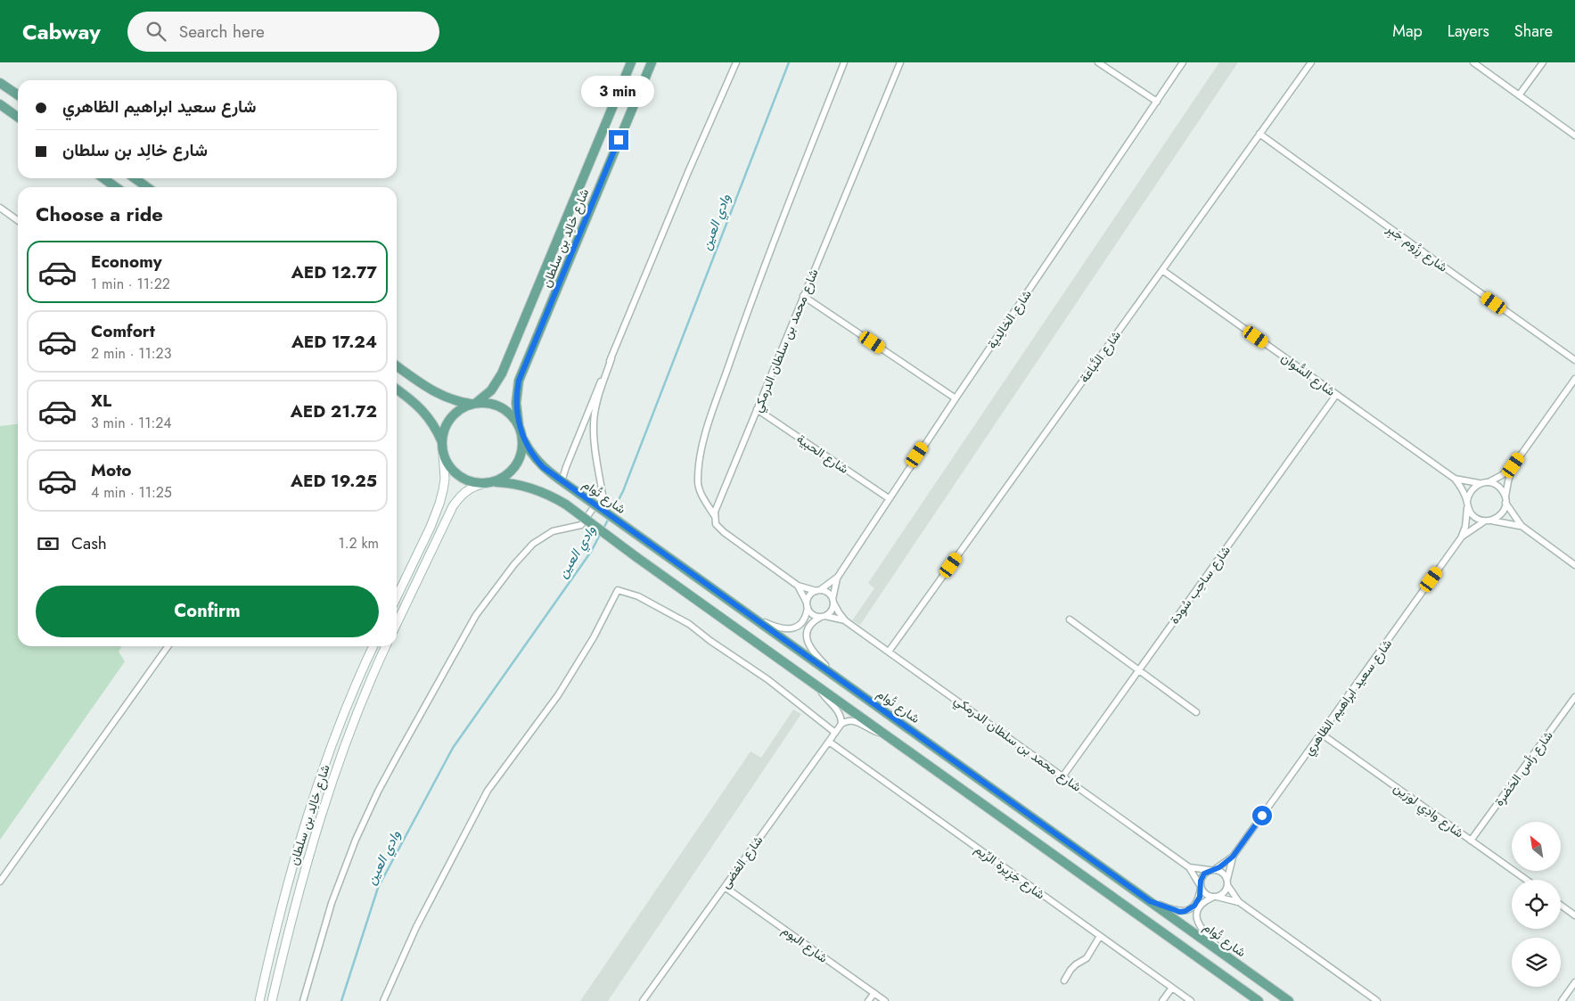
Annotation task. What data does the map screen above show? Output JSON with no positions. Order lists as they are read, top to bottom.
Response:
{
  "streets": {
    "main road": ["شارع خالِد بن سلطان", "شارع تُوام"],
    "street": [
      "شارع رِزُوم جَبِر",
      "شارع الخالِدية",
      "شارع محمد بن سلطان الدرمكي",
      "شارع النَّباعة",
      "شارع السُّوان",
      "شارع الحبية",
      "شارع ساحِب سُودة",
      "شارع سعيد ابراهيم الظاهري",
      "شارع رَأس الحَضرة",
      "شارع وادِي لورَين",
      "شارع الغضى",
      "شارع جَزِيرة الرِّيم",
      "شارع البوم"
    ]
  },
  "crossings": [
    ["شارع خالِد بن سلطان", "شارع تُوام"],
    ["شارع رِزُوم جَبِر", "شارع النَّباعة"],
    ["شارع الخالِدية", "شارع محمد بن سلطان الدرمكي"],
    ["شارع الخالِدية", "شارع الحبية"],
    ["شارع محمد بن سلطان الدرمكي", "شارع النَّباعة"],
    ["شارع محمد بن سلطان الدرمكي", "شارع الحبية"],
    ["شارع محمد بن سلطان الدرمكي", "شارع ساحِب سُودة"],
    ["شارع محمد بن سلطان الدرمكي", "شارع سعيد ابراهيم الظاهري"],
    ["شارع النَّباعة", "شارع السُّوان"],
    ["شارع السُّوان", "شارع ساحِب سُودة"],
    ["شارع السُّوان", "شارع سعيد ابراهيم الظاهري"],
    ["شارع سعيد ابراهيم الظاهري", "شارع وادِي لورَين"],
    ["شارع رَأس الحَضرة", "شارع وادِي لورَين"],
    ["شارع الغضى", "شارع جَزِيرة الرِّيم"],
    ["شارع الغضى", "شارع البوم"]
  ],
  "water": ["وادي العين"],
  "north": "top left",
  "page": {
    "header": "Cabway",
    "search": "Search here",
    "nav": ["Map", "Layers", "Share"],
    "bubble": "3 min",
    "banner": ["شارع سعيد ابراهيم الظاهري", "شارع خالِد بن سلطان"],
    "heading": "Choose a ride",
    "list": [
      {
        "name": "Economy",
        "note": "1 min · 11:22",
        "value": "AED 12.77"
      },
      {
        "name": "Comfort",
        "note": "2 min · 11:23",
        "value": "AED 17.24"
      },
      {
        "name": "XL",
        "note": "3 min · 11:24",
        "value": "AED 21.72"
      },
      {
        "name": "Moto",
        "note": "4 min · 11:25",
        "value": "AED 19.25"
      }
    ],
    "pay": ["Cash", "1.2 km"],
    "buttons": "Confirm"
  }
}
